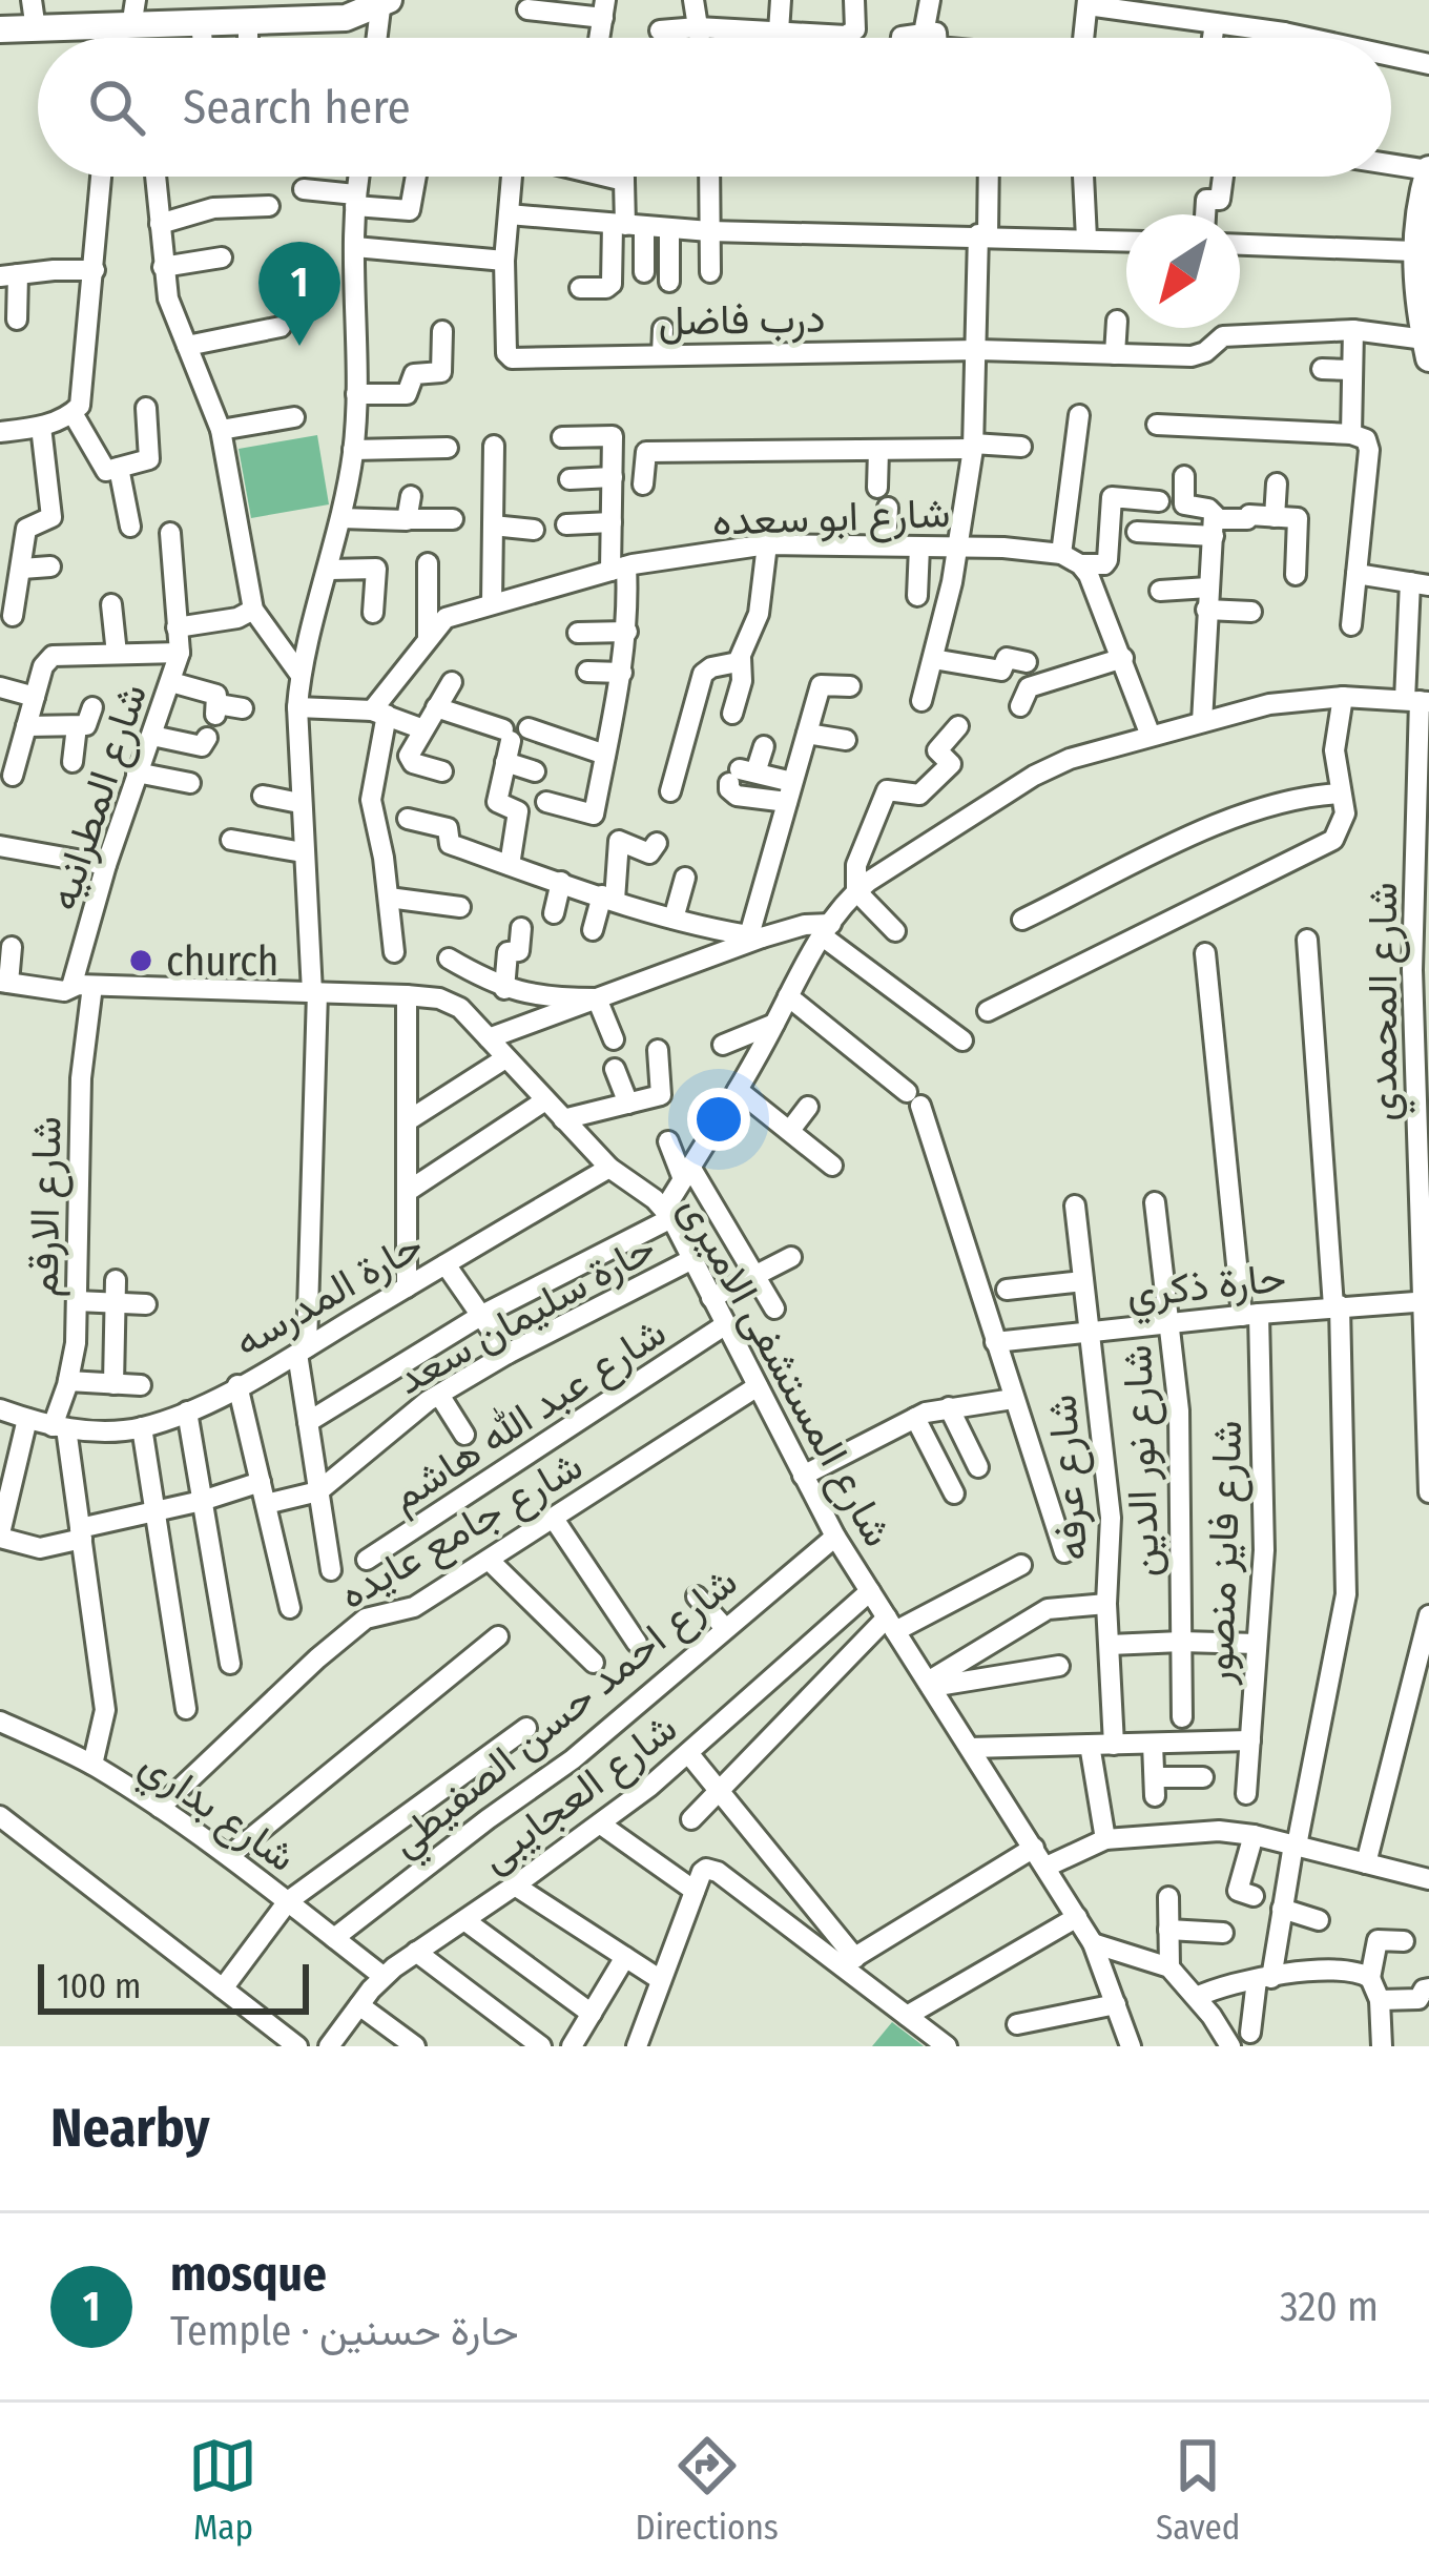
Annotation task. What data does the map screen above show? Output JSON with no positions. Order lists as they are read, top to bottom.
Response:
{
  "streets": {
    "street": [
      "درب فاضل",
      "شارع ابو سعده",
      "شارع المطرانيه",
      "شارع المحمدي",
      "شارع الارقم",
      "حارة ذكري",
      "حارة المدرسه",
      "حارة سليمان سعد",
      "شارع المستشفى الاميرى",
      "شارع عبد الله هاشم",
      "شارع نور الدين",
      "شارع عرفه",
      "شارع جامع عايده",
      "شارع فايز منصور",
      "شارع احمد حسن الصفيطي",
      "شارع العجايبى",
      "شارع بداري"
    ]
  },
  "crossings": [
    ["شارع المطرانيه", "شارع الارقم"],
    ["شارع المطرانيه", "شارع المستشفى الاميرى"],
    ["شارع المحمدي", "حارة ذكري"],
    ["شارع الارقم", "حارة المدرسه"],
    ["شارع الارقم", "شارع المستشفى الاميرى"],
    ["حارة ذكري", "شارع نور الدين"],
    ["حارة ذكري", "شارع عرفه"],
    ["حارة ذكري", "شارع فايز منصور"],
    ["حارة المدرسه", "شارع المستشفى الاميرى"],
    ["حارة سليمان سعد", "شارع المستشفى الاميرى"],
    ["شارع المستشفى الاميرى", "شارع عبد الله هاشم"],
    ["شارع المستشفى الاميرى", "شارع جامع عايده"],
    ["شارع المستشفى الاميرى", "شارع احمد حسن الصفيطي"],
    ["شارع المستشفى الاميرى", "شارع العجايبى"],
    ["شارع جامع عايده", "شارع بداري"],
    ["شارع احمد حسن الصفيطي", "شارع بداري"],
    ["شارع العجايبى", "شارع بداري"]
  ],
  "places": ["church"],
  "scale_bar": "100 m",
  "north": "bottom left",
  "page": {
    "search": "Search here",
    "pins": "1",
    "scale": "100 m",
    "heading": "Nearby",
    "list": [
      {
        "mark": "1",
        "name": "mosque",
        "note": "Temple · حارة حسنين",
        "value": "320 m"
      }
    ],
    "nav": ["Map", "Directions", "Saved"]
  }
}
